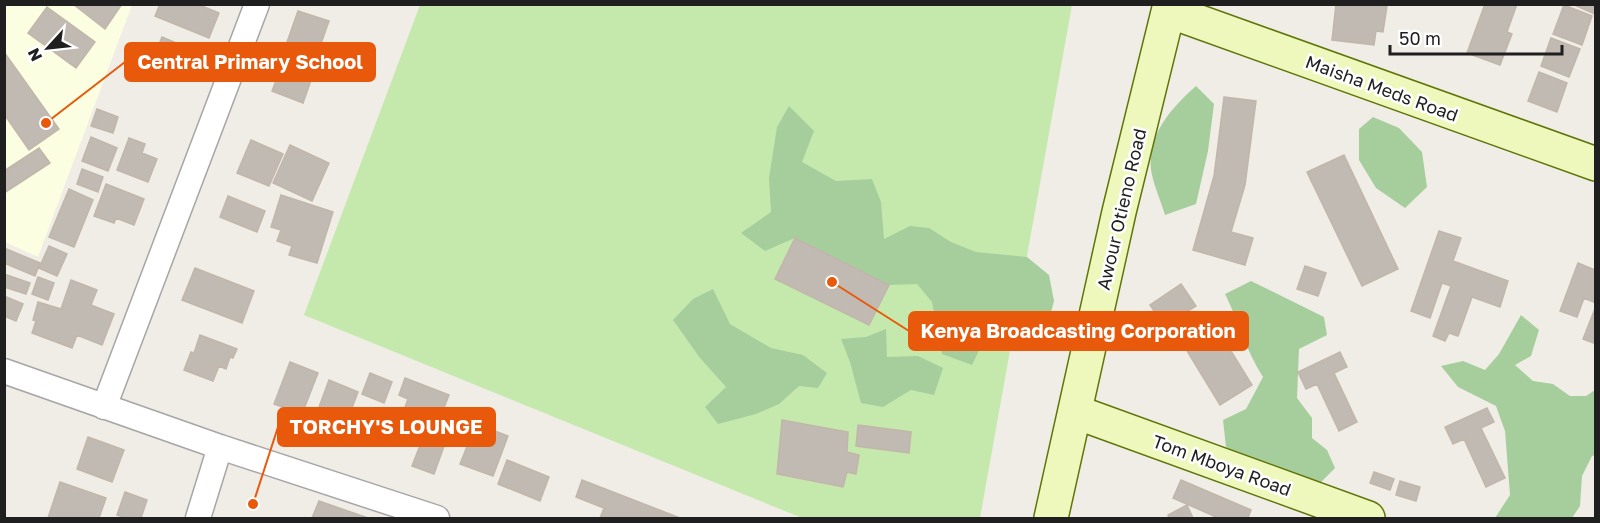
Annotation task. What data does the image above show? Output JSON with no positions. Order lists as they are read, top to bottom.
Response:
{
  "streets": {
    "street": ["Maisha Meds Road", "Awour Otieno Road", "Tom Mboya Road"]
  },
  "crossings": [
    ["Maisha Meds Road", "Awour Otieno Road"],
    ["Awour Otieno Road", "Tom Mboya Road"]
  ],
  "places": ["Central Primary School", "Kenya Broadcasting Corporation", "TORCHY'S LOUNGE"],
  "scale_bar": "50 m",
  "north": "bottom left"
}
